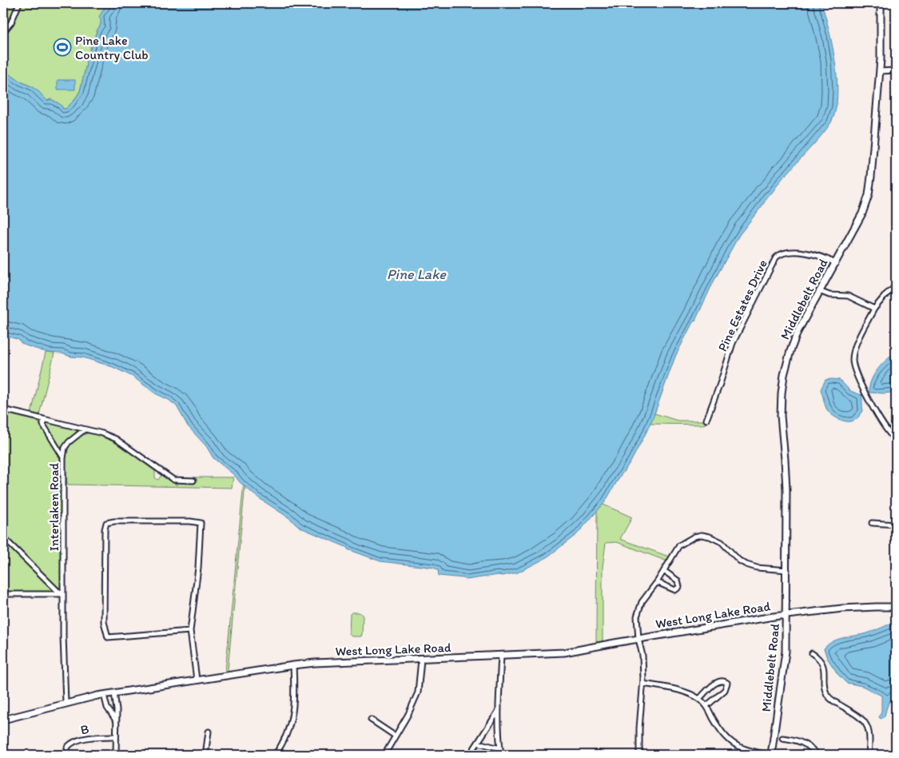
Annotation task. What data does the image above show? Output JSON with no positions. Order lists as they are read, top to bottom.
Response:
{
  "streets": {
    "main road": ["Middlebelt Road", "West Long Lake Road"],
    "street": ["Pine Estates Drive", "Interlaken Road", "B"]
  },
  "crossings": [
    ["Middlebelt Road", "Pine Estates Drive"],
    ["Middlebelt Road", "West Long Lake Road"],
    ["Interlaken Road", "West Long Lake Road"]
  ],
  "water": ["Pine Lake"],
  "places": {
    "sports": ["Pine Lake Country Club"]
  }
}
